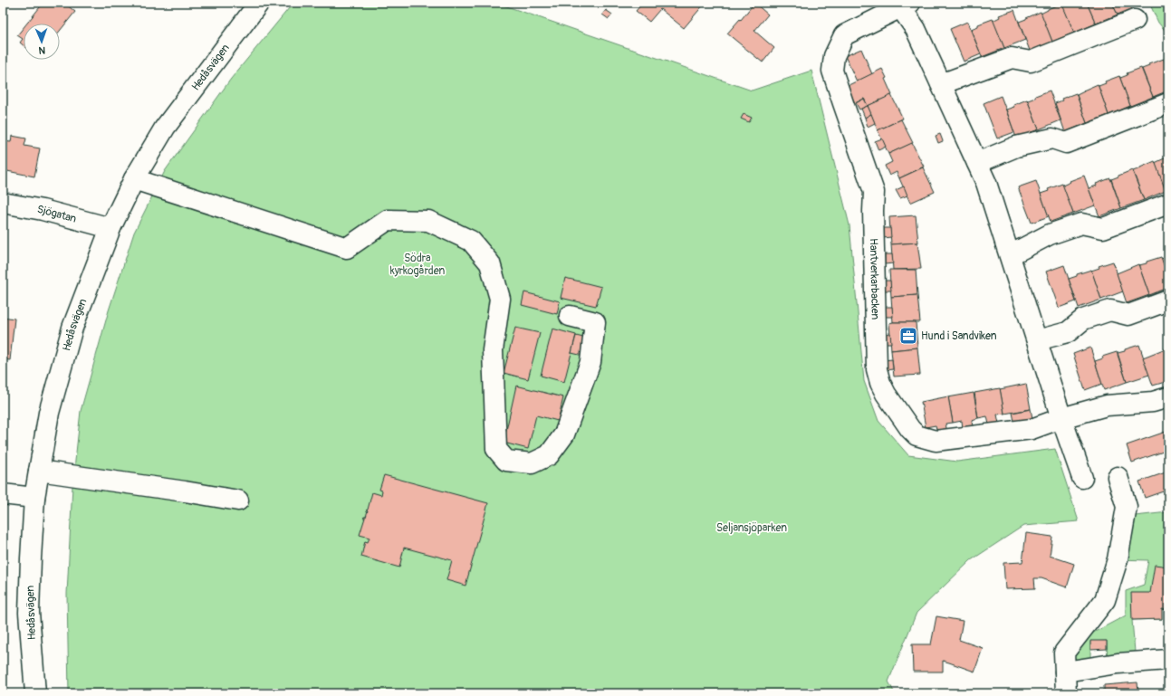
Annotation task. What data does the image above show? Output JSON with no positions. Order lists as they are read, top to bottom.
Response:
{
  "streets": {
    "street": ["Hedåsvägen", "Sjögatan", "Hantverkarbacken"]
  },
  "crossings": [
    ["Hedåsvägen", "Sjögatan"]
  ],
  "parks": ["Södra kyrkogården", "Seljansjöparken"],
  "places": {
    "office": ["Hund i Sandviken"]
  },
  "north": "bottom"
}
